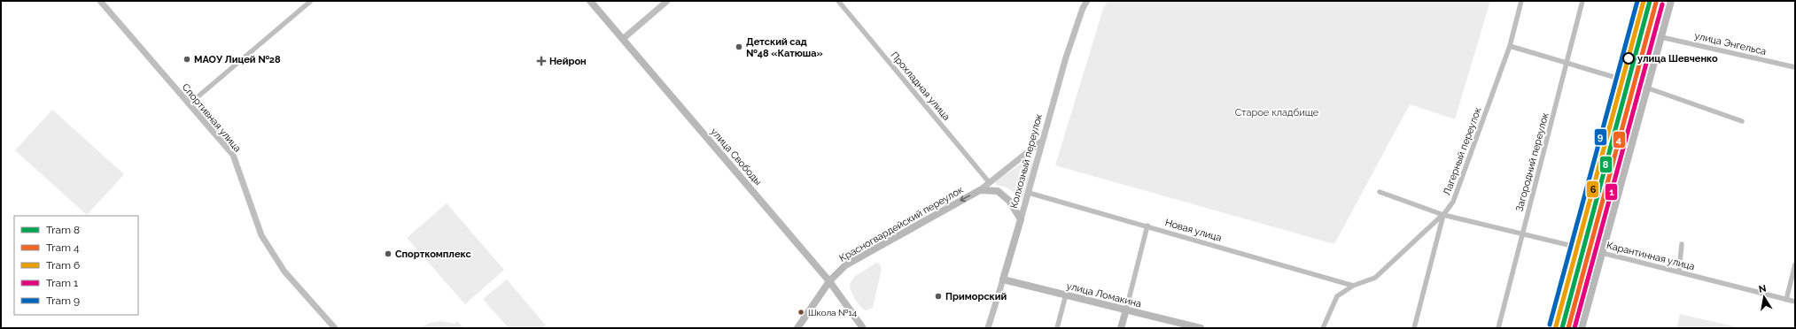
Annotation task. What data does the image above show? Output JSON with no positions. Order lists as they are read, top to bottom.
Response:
{
  "streets": {
    "main road": [
      "улица Свободы",
      "Колхозный переулок",
      "Красногвардейский переулок",
      "улица Ломакина"
    ],
    "street": [
      "улица Энгельса",
      "Прохладная улица",
      "Спортивная улица",
      "Лагерный переулок",
      "Загородний переулок",
      "Новая улица",
      "Карантинная улица"
    ]
  },
  "crossings": [
    ["Прохладная улица", "Красногвардейский переулок"],
    ["Лагерный переулок", "Карантинная улица"],
    ["улица Свободы", "Красногвардейский переулок"],
    ["Колхозный переулок", "Красногвардейский переулок"],
    ["Колхозный переулок", "Новая улица"],
    ["Колхозный переулок", "улица Ломакина"],
    ["Загородний переулок", "Карантинная улица"]
  ],
  "one_way": ["Красногвардейский переулок"],
  "parks": ["Старое кладбище"],
  "places": {
    "other": [
      "Детский сад №48 «Катюша»",
      "улица Шевченко",
      "МАОУ Лицей №28",
      "Спорткомплекс",
      "Приморский",
      "Школа №14"
    ],
    "health": ["Нейрон"]
  },
  "lines": [
    "tram line 8",
    "tram line 6",
    "tram line 9",
    "tram line 4",
    "tram line 1"
  ],
  "legend": [
    "Tram 8",
    "Tram 4",
    "Tram 6",
    "Tram 1",
    "Tram 9"
  ],
  "north": "top"
}
